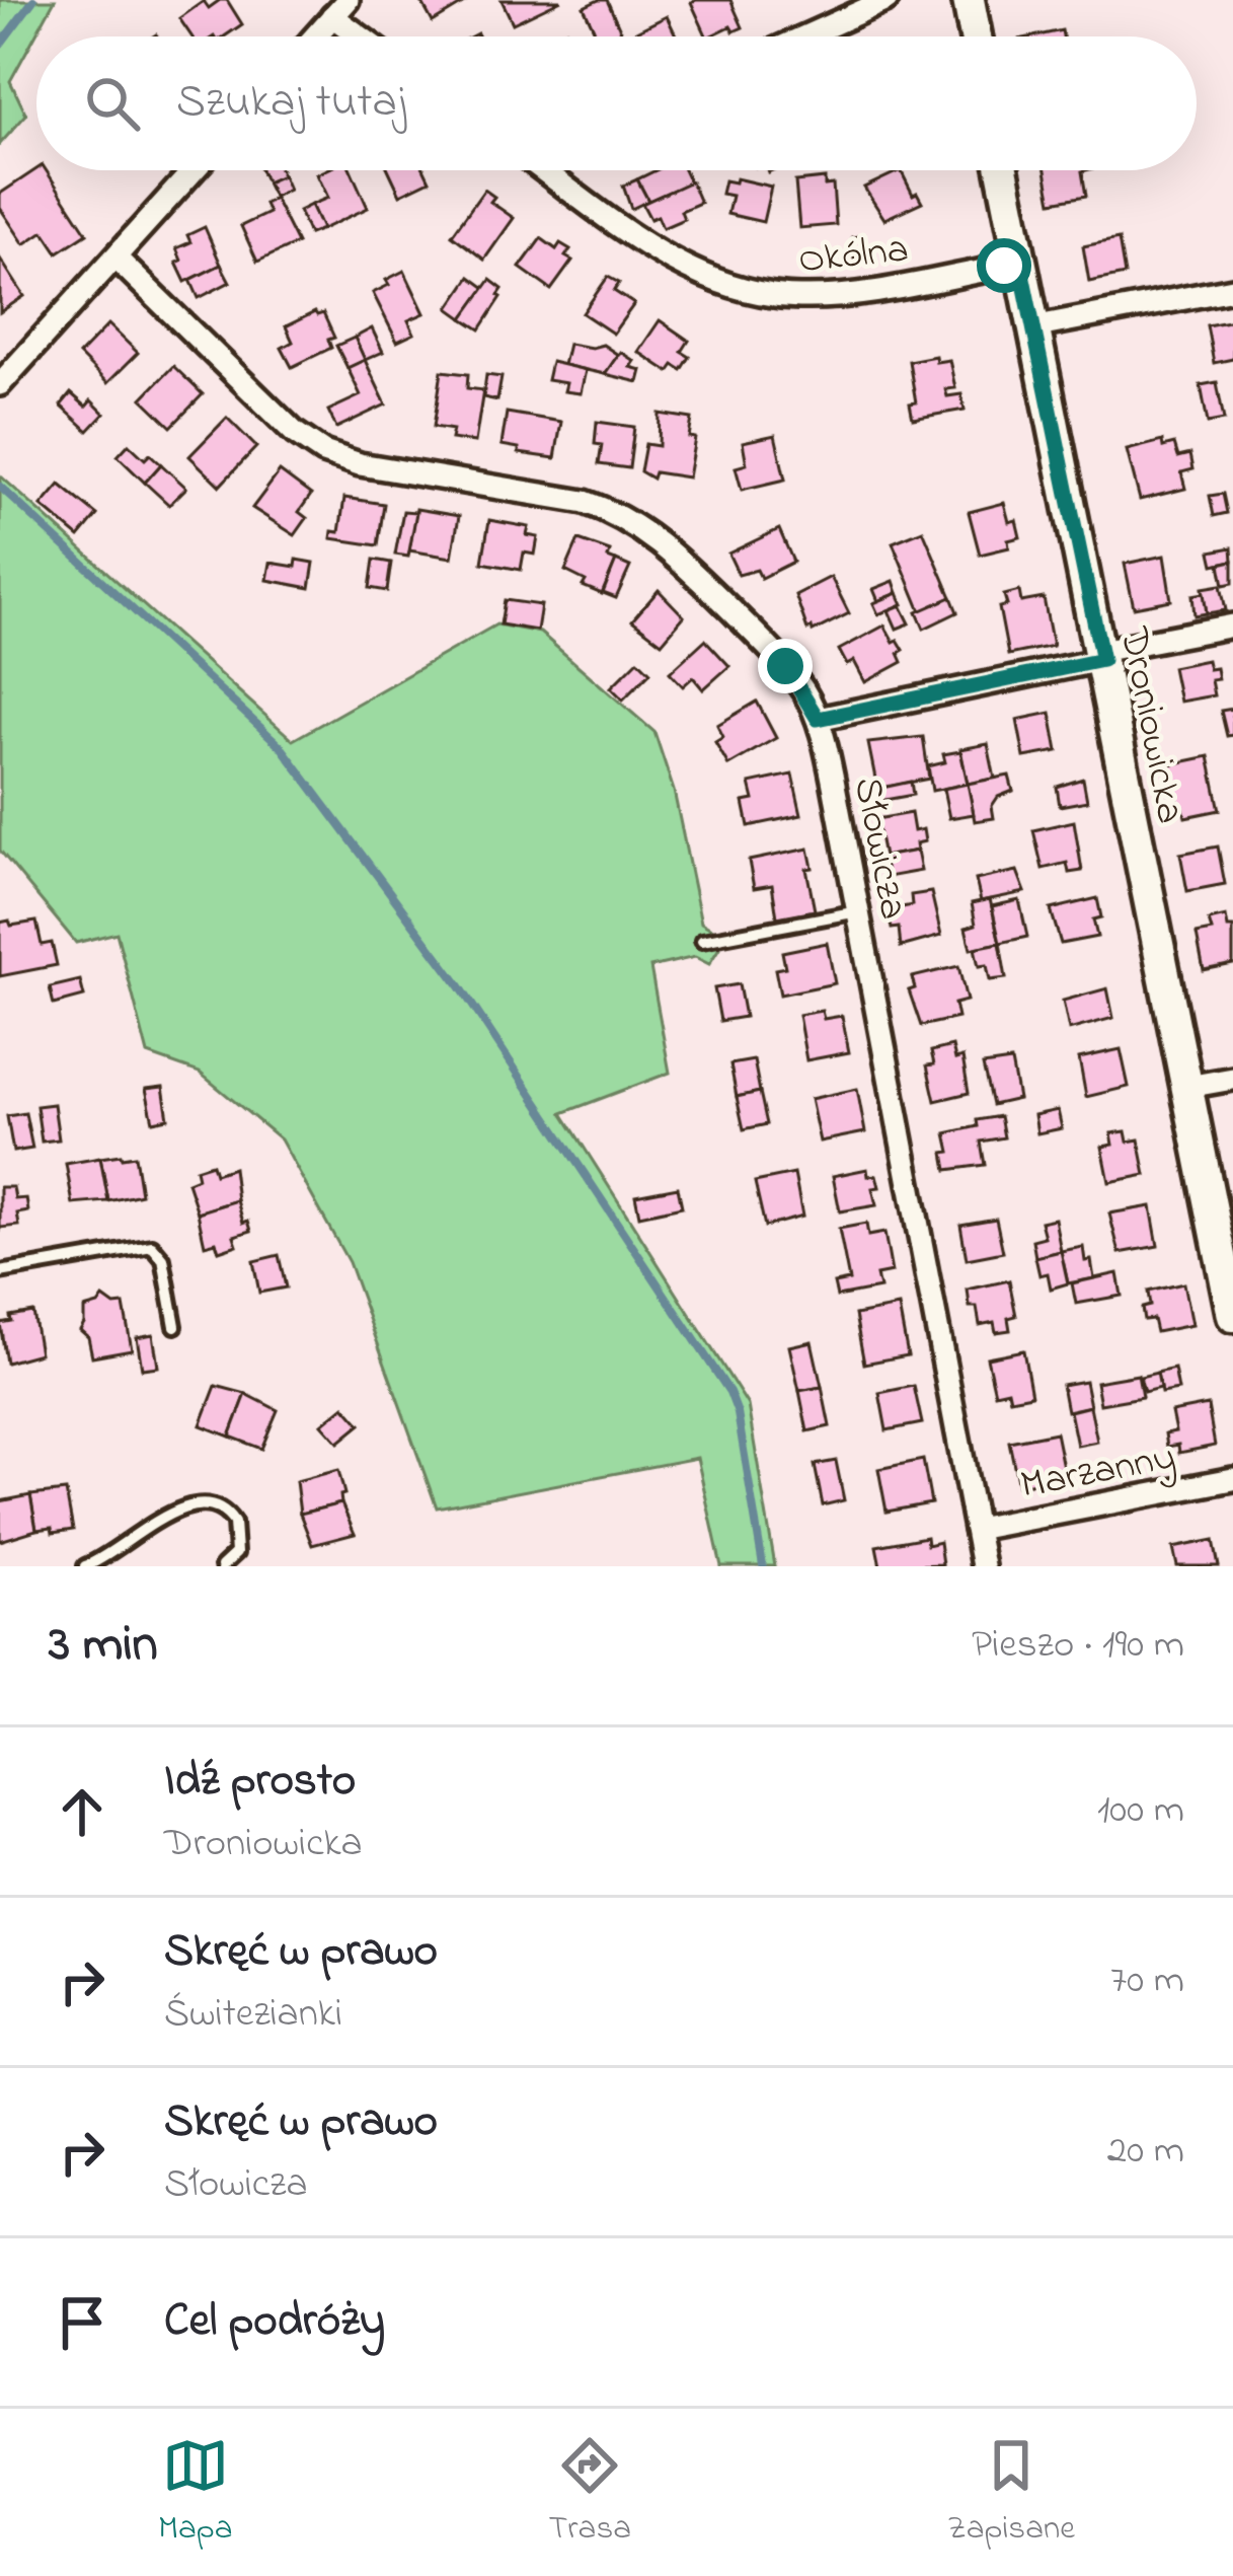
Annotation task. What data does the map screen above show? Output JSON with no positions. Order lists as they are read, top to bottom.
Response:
{
  "streets": {
    "street": [
      "Okólna",
      "Droniowicka",
      "Słowicza",
      "Marzanny"
    ]
  },
  "crossings": [
    ["Okólna", "Droniowicka"],
    ["Słowicza", "Marzanny"]
  ],
  "page": {
    "search": "Szukaj tutaj",
    "heading": ["3 min", "Pieszo · 190 m"],
    "list": [
      ["Idź prosto", "Droniowicka", "100 m"],
      ["Skręć w prawo", "Świtezianki", "70 m"],
      ["Skręć w prawo", "Słowicza", "20 m"],
      "Cel podróży"
    ],
    "nav": ["Mapa", "Trasa", "Zapisane"]
  }
}
